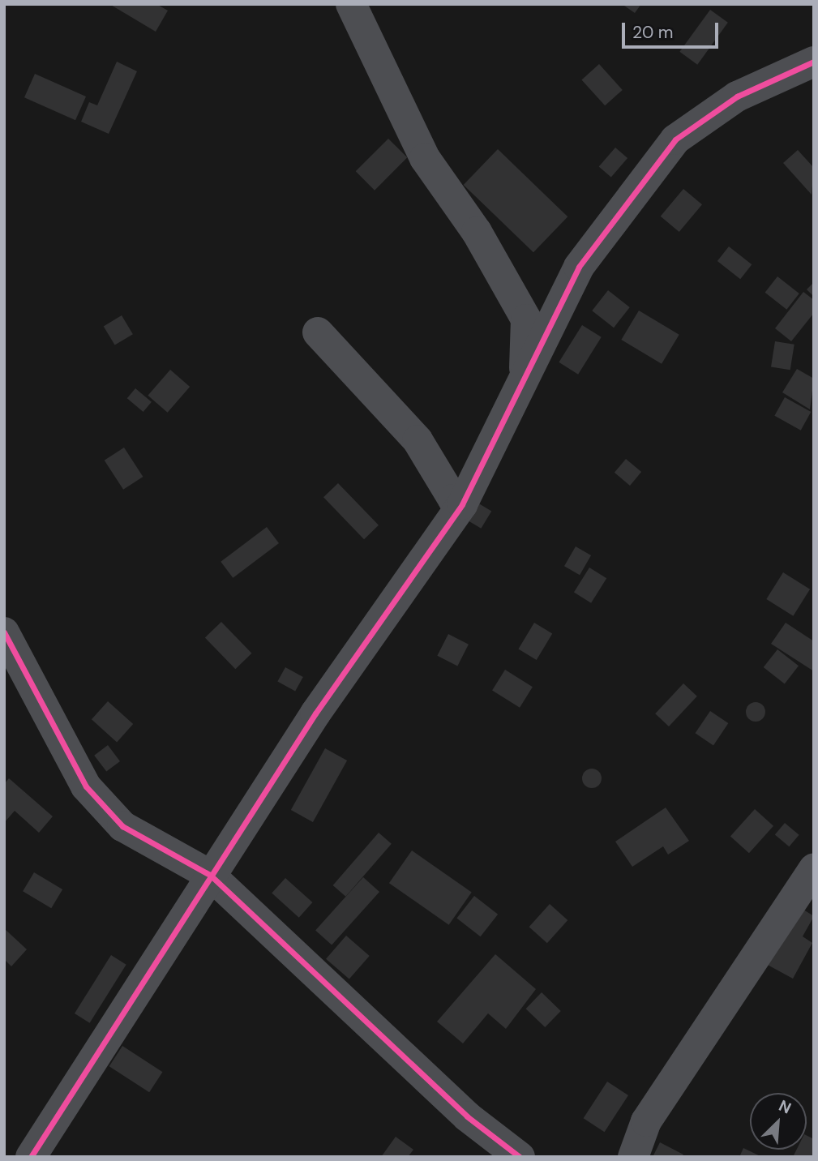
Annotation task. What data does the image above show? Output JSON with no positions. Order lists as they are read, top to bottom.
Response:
{
  "scale_bar": "20 m",
  "north": "top right"
}
